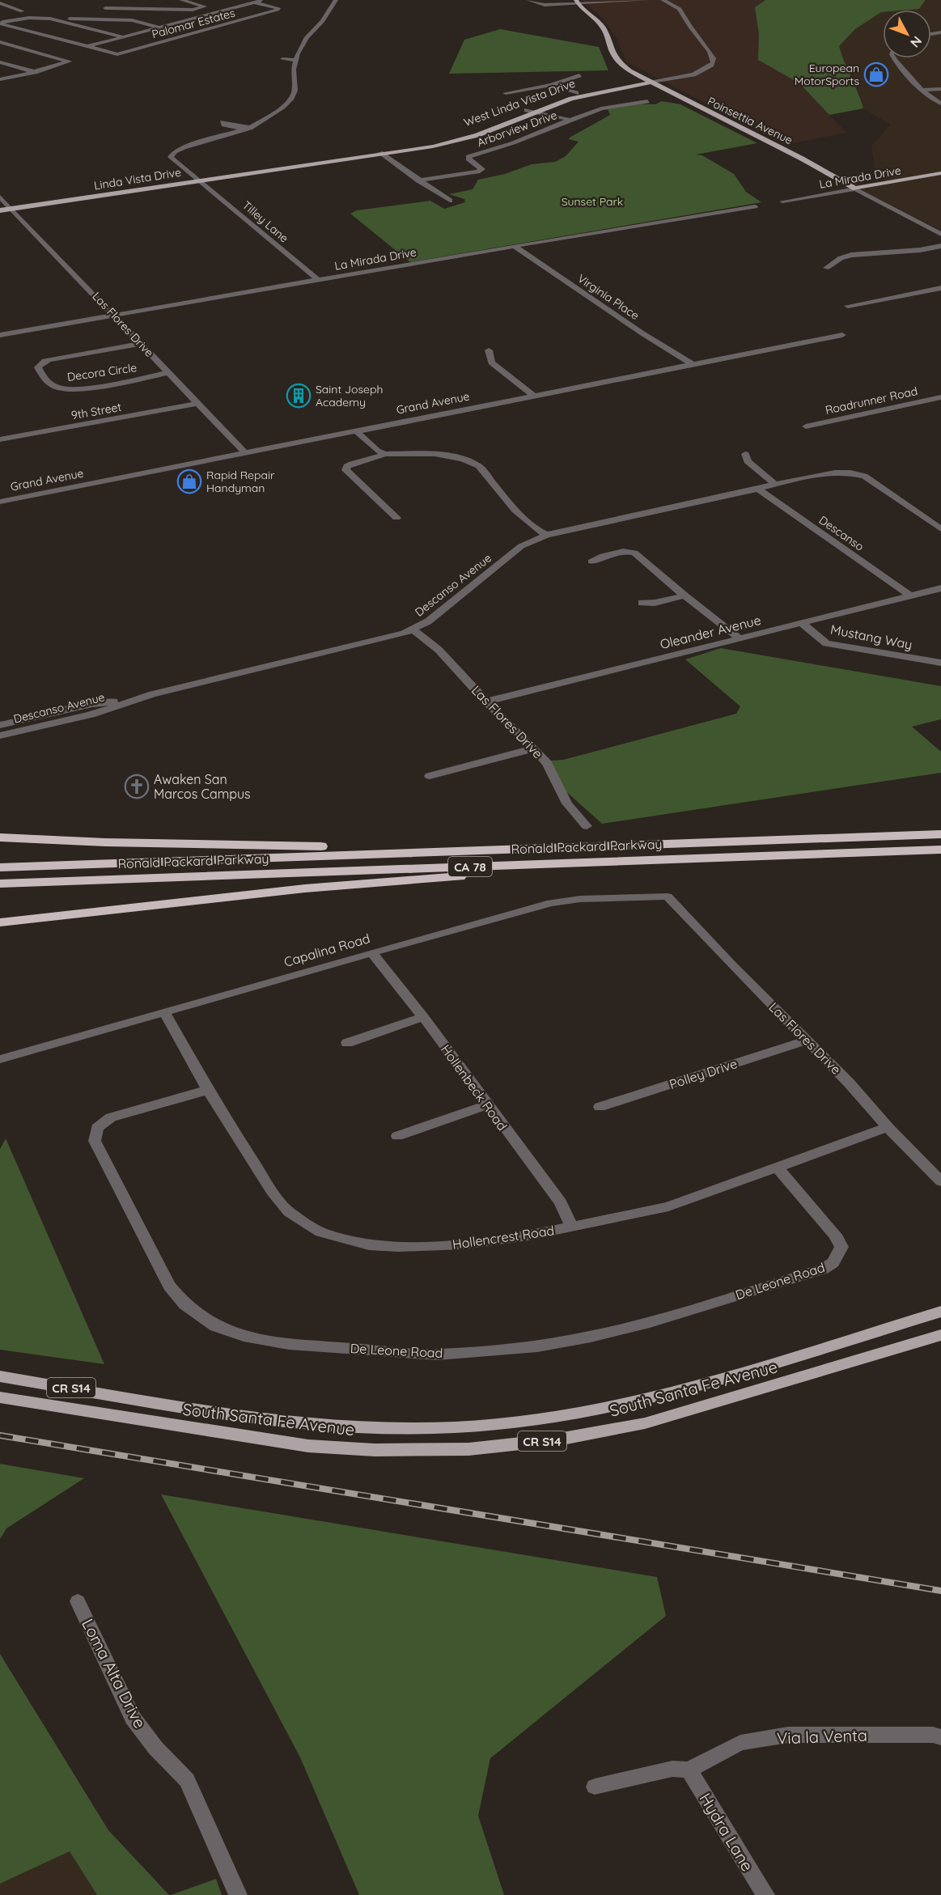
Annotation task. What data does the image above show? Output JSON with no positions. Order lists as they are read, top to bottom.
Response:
{
  "streets": {
    "highway": ["Ronald Packard Parkway", "CA 78"],
    "main road": [
      "West Linda Vista Drive",
      "Poinsettia Avenue",
      "La Mirada Drive",
      "Linda Vista Drive",
      "CR S14",
      "South Santa Fe Avenue"
    ],
    "street": [
      "Palomar Estates",
      "Arborview Drive",
      "Tilley Lane",
      "Virginia Place",
      "Las Flores Drive",
      "Decora Circle",
      "Roadrunner Road",
      "Grand Avenue",
      "9th Street",
      "Descanso",
      "Descanso Avenue",
      "Oleander Avenue",
      "Mustang Way",
      "Capalina Road",
      "Polley Drive",
      "Hollenbeck Road",
      "Hollencrest Road",
      "De Leone Road",
      "Loma Alta Drive",
      "Via la Venta",
      "Hydra Lane"
    ]
  },
  "crossings": [
    ["West Linda Vista Drive", "Poinsettia Avenue"],
    ["West Linda Vista Drive", "Arborview Drive"],
    ["West Linda Vista Drive", "Linda Vista Drive"],
    ["West Linda Vista Drive", "Tilley Lane"],
    ["Poinsettia Avenue", "La Mirada Drive"],
    ["La Mirada Drive", "Tilley Lane"],
    ["La Mirada Drive", "Virginia Place"],
    ["La Mirada Drive", "Las Flores Drive"],
    ["Linda Vista Drive", "Tilley Lane"],
    ["Linda Vista Drive", "Las Flores Drive"],
    ["Virginia Place", "Grand Avenue"],
    ["Las Flores Drive", "Decora Circle"],
    ["Las Flores Drive", "Grand Avenue"],
    ["Las Flores Drive", "9th Street"],
    ["Las Flores Drive", "Descanso Avenue"],
    ["Las Flores Drive", "Oleander Avenue"],
    ["Las Flores Drive", "Capalina Road"],
    ["Las Flores Drive", "Polley Drive"],
    ["Las Flores Drive", "Hollencrest Road"],
    ["Descanso", "Descanso Avenue"],
    ["Descanso", "Oleander Avenue"],
    ["Oleander Avenue", "Mustang Way"],
    ["Capalina Road", "Hollenbeck Road"],
    ["Capalina Road", "Hollencrest Road"],
    ["Hollenbeck Road", "Hollencrest Road"],
    ["Hollencrest Road", "De Leone Road"],
    ["Via la Venta", "Hydra Lane"]
  ],
  "parks": ["Sunset Park"],
  "places": {
    "shop": ["European MotorSports", "Rapid Repair Handyman"],
    "building": ["Saint Joseph Academy"],
    "church": ["Awaken San Marcos Campus"]
  },
  "north": "bottom right"
}
